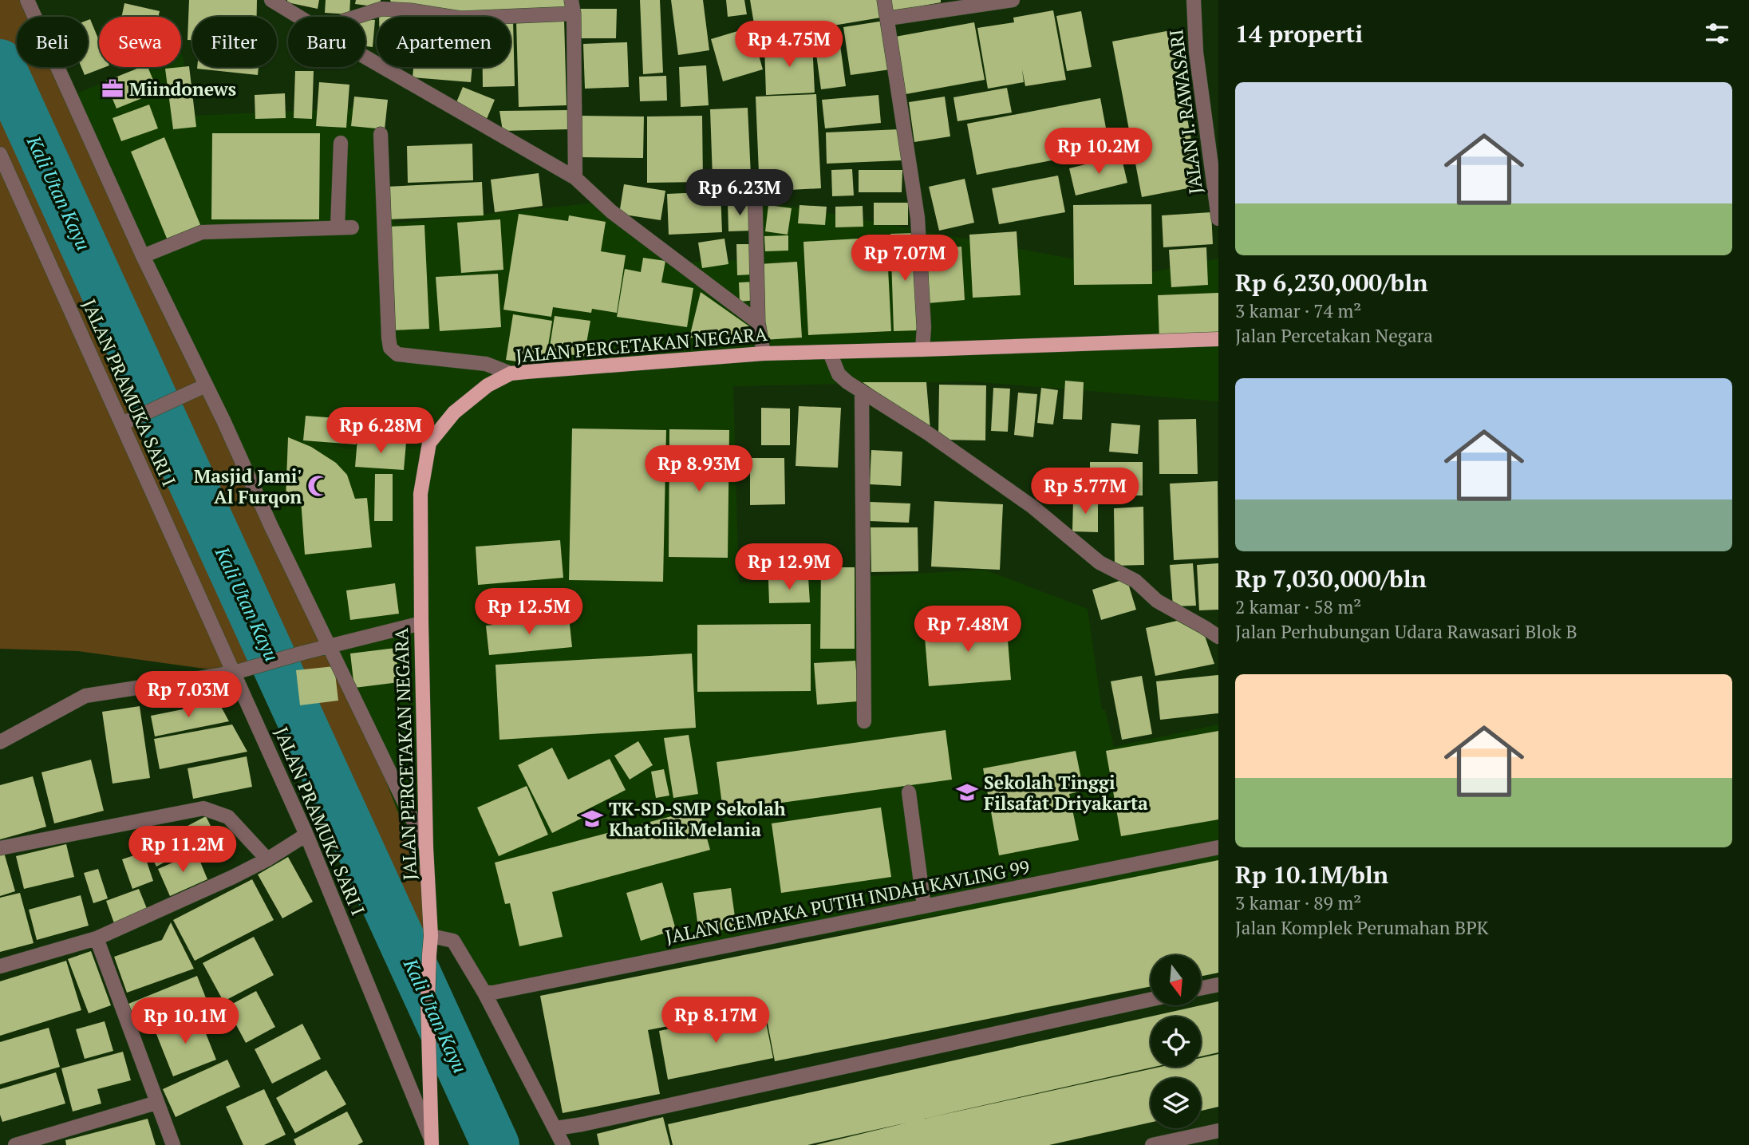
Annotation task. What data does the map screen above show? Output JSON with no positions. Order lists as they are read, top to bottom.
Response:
{
  "streets": {
    "main road": ["JALAN PERCETAKAN NEGARA"],
    "street": ["JALAN I. RAWASARI", "JALAN PRAMUKA SARI I", "JALAN CEMPAKA PUTIH INDAH KAVLING 99"]
  },
  "crossings": [
    ["JALAN PERCETAKAN NEGARA", "JALAN PRAMUKA SARI I"]
  ],
  "water": ["Kali Utan Kayu"],
  "places": {
    "office": ["Miindonews"],
    "mosque": ["Masjid Jami' Al Furqon"],
    "school or university": ["Sekolah Tinggi Filsafat Driyakarta", "TK-SD-SMP Sekolah Khatolik Melania"]
  },
  "north": "bottom",
  "page": {
    "heading": "14 properti",
    "chip": [
      "Beli",
      "Sewa",
      "Filter",
      "Baru",
      "Apartemen"
    ],
    "price": [
      "Rp 4.75M",
      "Rp 10.2M",
      "Rp 6.23M",
      "Rp 7.07M",
      "Rp 6.28M",
      "Rp 8.93M",
      "Rp 5.77M",
      "Rp 12.9M",
      "Rp 12.5M",
      "Rp 7.48M",
      "Rp 7.03M",
      "Rp 11.2M",
      "Rp 8.17M",
      "Rp 10.1M"
    ],
    "list": [
      {
        "name": "Rp 6,230,000/bln",
        "note": "3 kamar · 74 m² · Jalan Percetakan Negara"
      },
      {
        "name": "Rp 7,030,000/bln",
        "note": "2 kamar · 58 m² · Jalan Perhubungan Udara Rawasari Blok B"
      },
      {
        "name": "Rp 10.1M/bln",
        "note": "3 kamar · 89 m² · Jalan Komplek Perumahan BPK"
      }
    ]
  }
}
